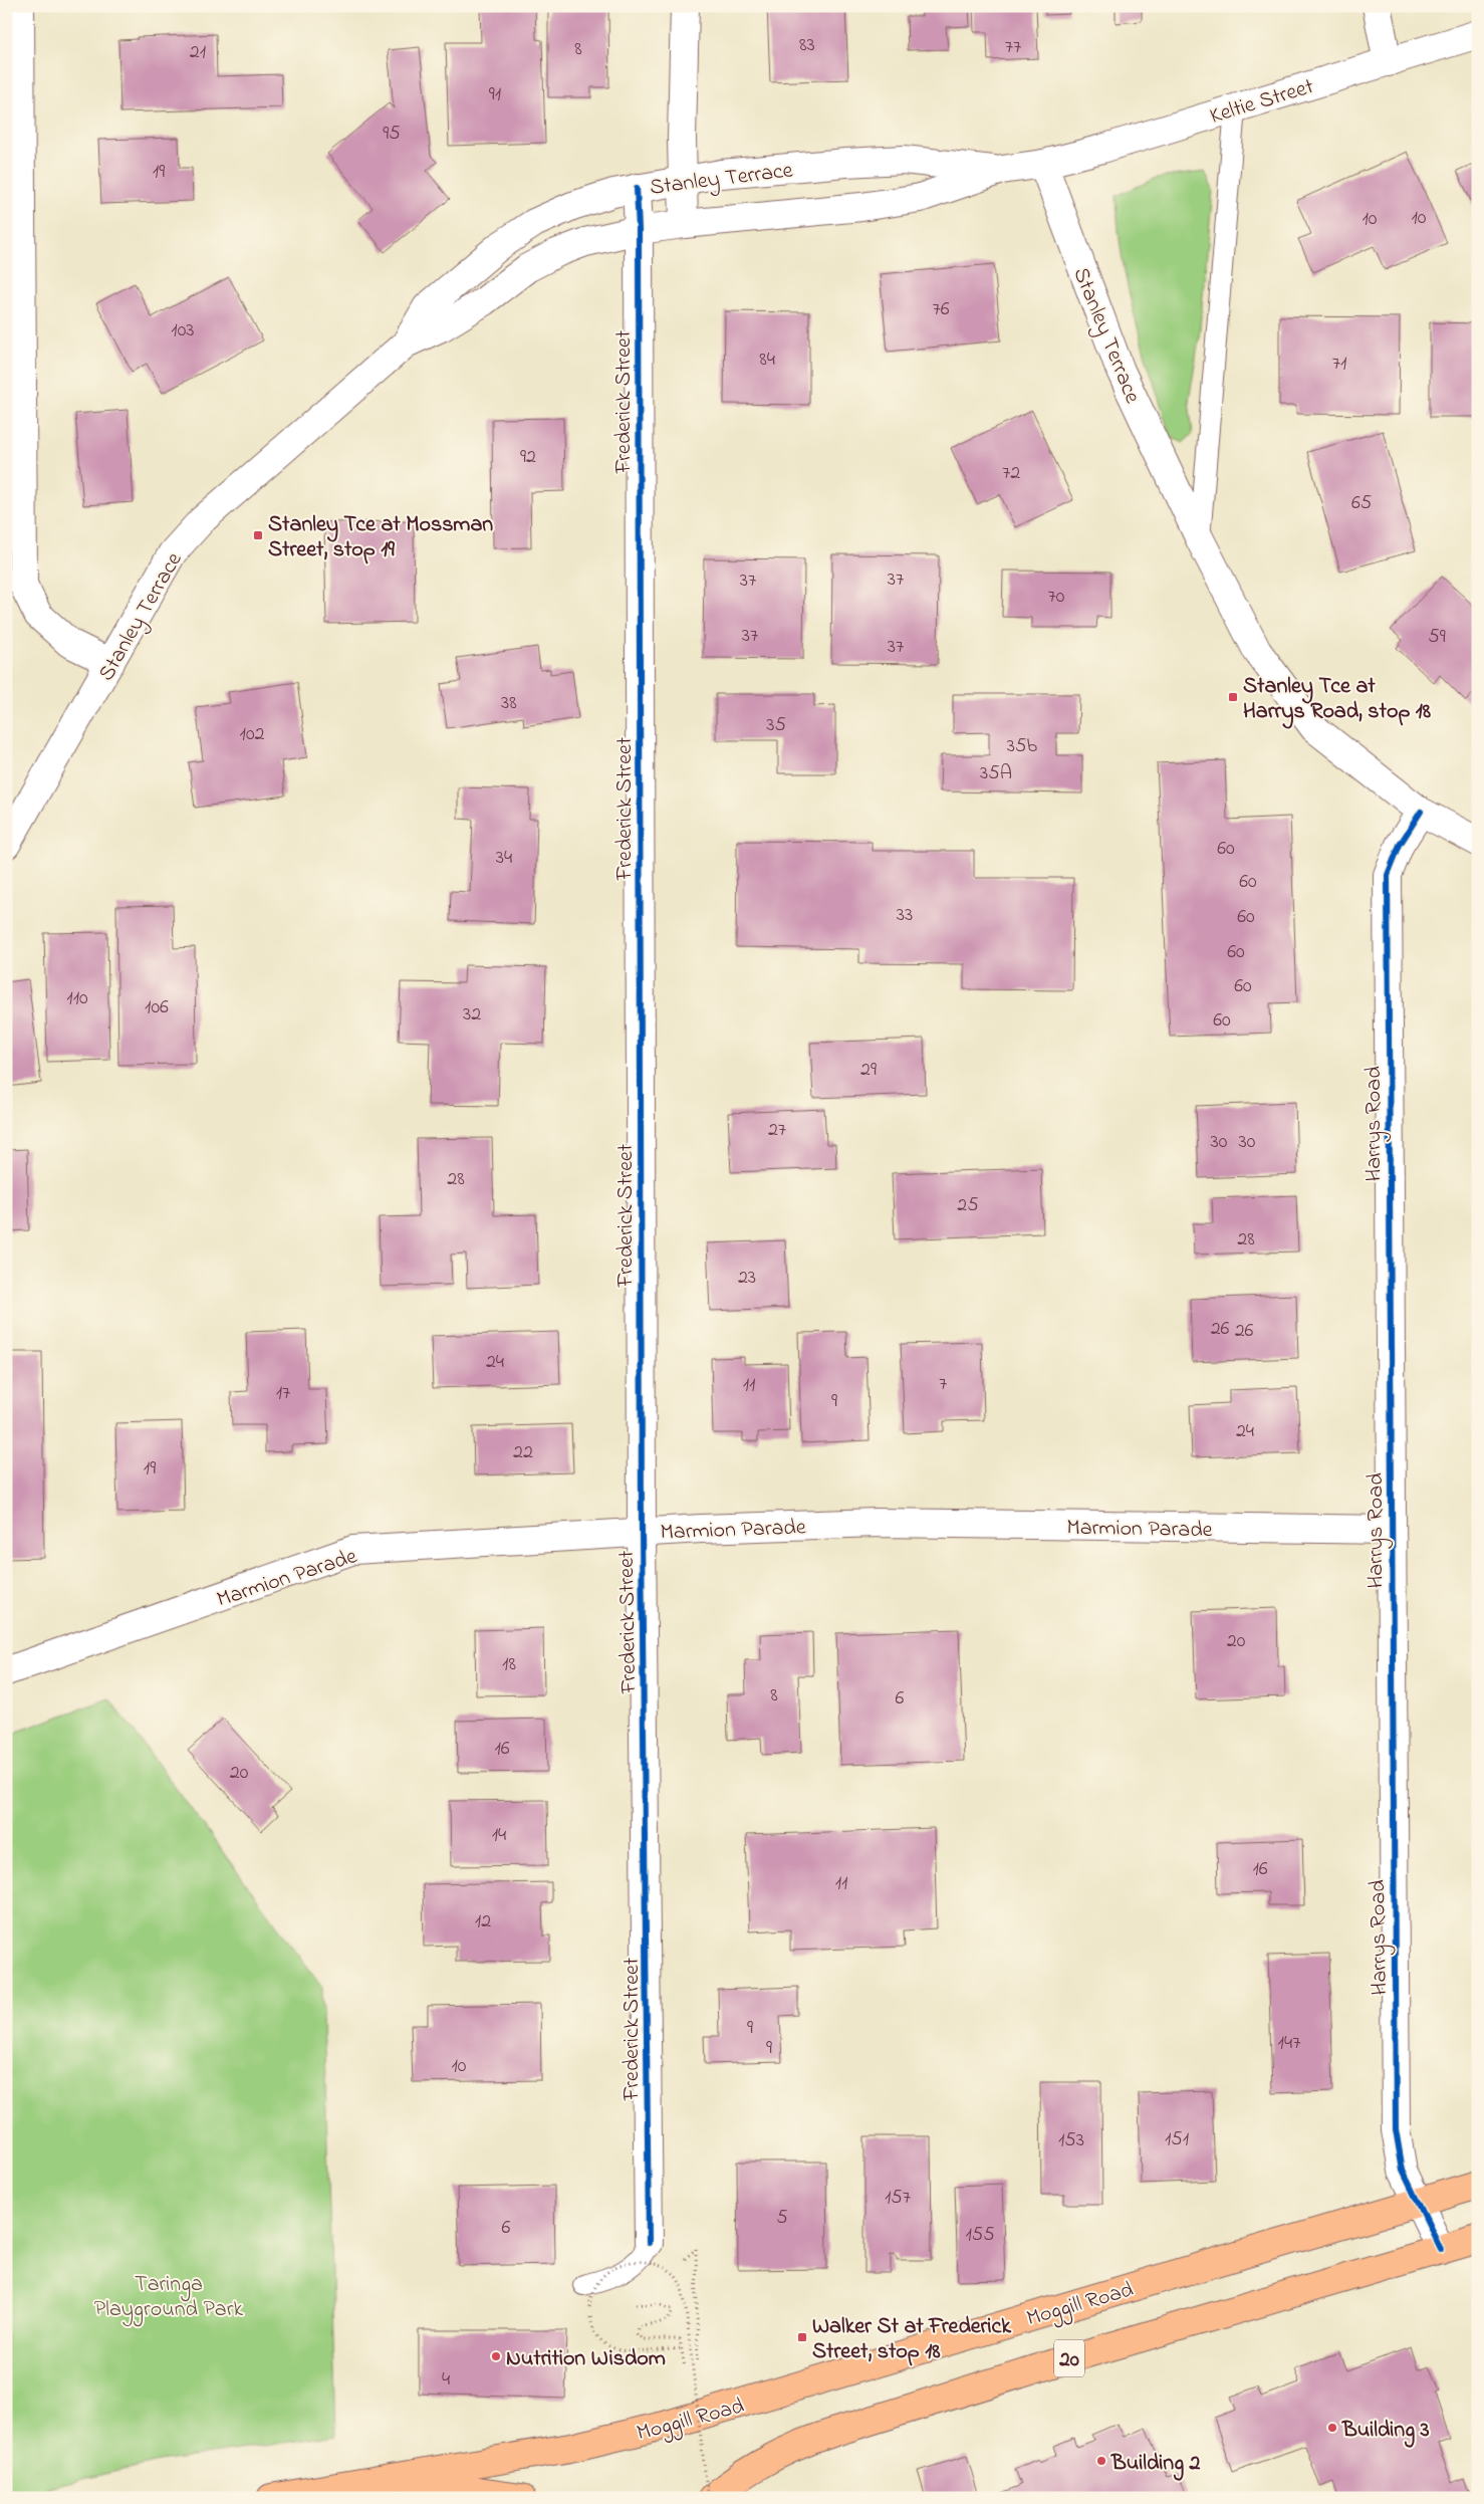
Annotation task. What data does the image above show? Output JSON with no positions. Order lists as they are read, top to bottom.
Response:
{
  "streets": {
    "highway": ["Moggill Road", "20"],
    "street": [
      "Keltie Street",
      "Stanley Terrace",
      "Frederick Street",
      "Harrys Road",
      "Marmion Parade"
    ]
  },
  "crossings": [
    ["Keltie Street", "Stanley Terrace"],
    ["Stanley Terrace", "Frederick Street"],
    ["Stanley Terrace", "Harrys Road"],
    ["Frederick Street", "Marmion Parade"],
    ["Harrys Road", "Marmion Parade"],
    ["Harrys Road", "Moggill Road"],
    ["Harrys Road", "20"],
    ["Moggill Road", "20"]
  ],
  "parks": ["Taringa Playground Park"],
  "places": {
    "transit": ["Stanley Tce at Mossman Street, stop 19", "Stanley Tce at Harrys Road, stop 18", "Walker St at Frederick Street, stop 18"],
    "other": ["Nutrition Wisdom", "Building 3", "Building 2"]
  },
  "house_numbers": [
    "83",
    "77",
    "8",
    "21",
    "91",
    "95",
    "19",
    "10",
    "10",
    "76",
    "103",
    "84",
    "71",
    "92",
    "72",
    "65",
    "37",
    "37",
    "70",
    "37",
    "59",
    "37",
    "38",
    "35",
    "102",
    "35b",
    "35A",
    "60",
    "34",
    "60",
    "33",
    "60",
    "60",
    "60",
    "110",
    "106",
    "32",
    "60",
    "29",
    "27",
    "30",
    "30",
    "28",
    "25",
    "28",
    "23",
    "26",
    "26",
    "24",
    "7",
    "11",
    "17",
    "9",
    "24",
    "22",
    "19",
    "20",
    "18",
    "8",
    "6",
    "16",
    "20",
    "14",
    "16",
    "11",
    "12",
    "9",
    "147",
    "9",
    "10",
    "151",
    "153",
    "157",
    "5",
    "6",
    "155",
    "4"
  ]
}
